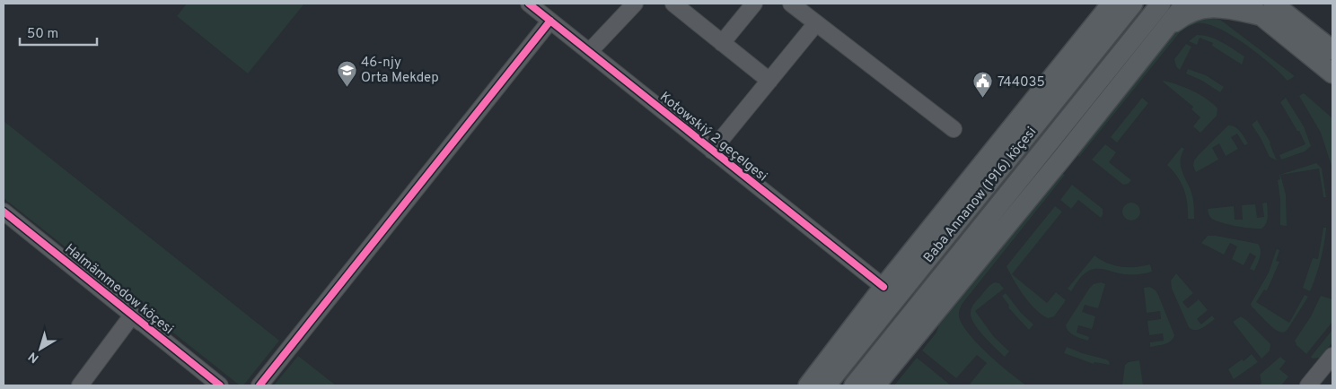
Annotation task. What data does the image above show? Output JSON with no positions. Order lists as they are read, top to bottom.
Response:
{
  "streets": {
    "main road": ["Baba Annanow (1916) köçesi"],
    "street": ["Kotowskiý 2 geçelgesi", "Halmämmedow köçesi"]
  },
  "places": {
    "school or university": ["46-njy Orta Mekdep"],
    "public building": ["744035"]
  },
  "scale_bar": "50 m",
  "north": "bottom left"
}
